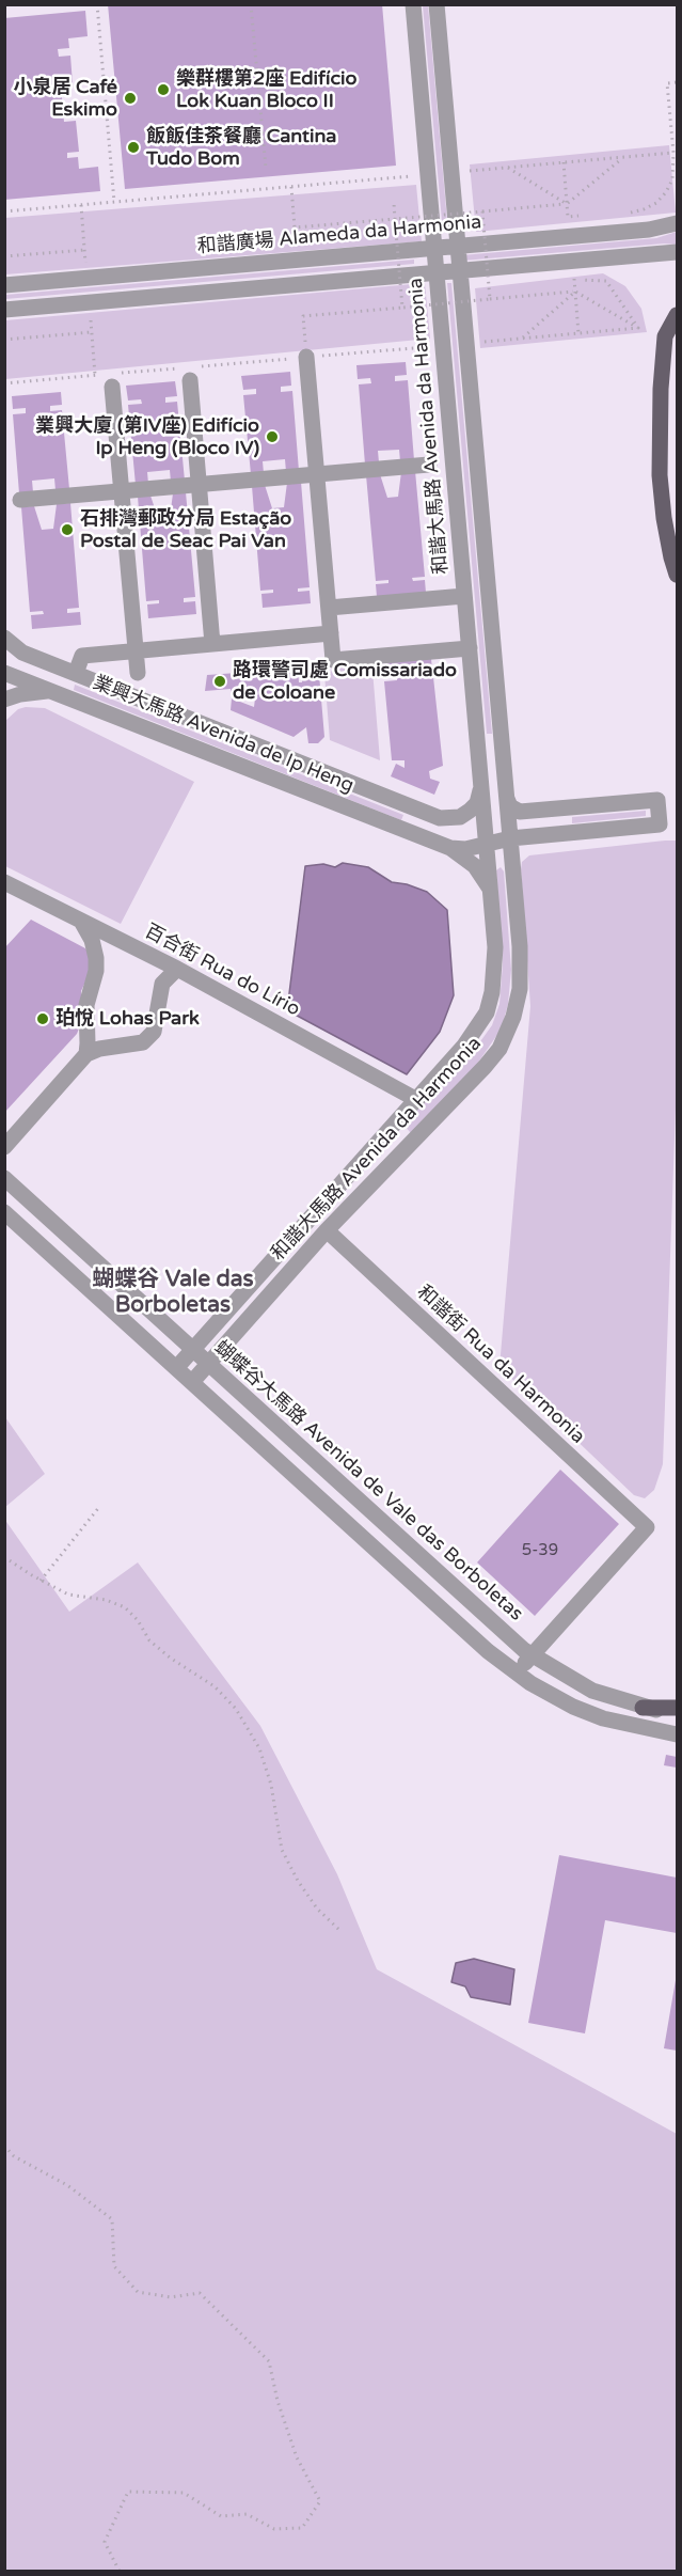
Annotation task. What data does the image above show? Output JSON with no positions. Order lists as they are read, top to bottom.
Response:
{
  "streets": {
    "street": [
      "和諧廣場 Alameda da Harmonia",
      "和諧大馬路 Avenida da Harmonia",
      "業興大馬路 Avenida de Ip Heng",
      "百合街 Rua do Lírio",
      "和諧街 Rua da Harmonia",
      "蝴蝶谷大馬路 Avenida de Vale das Borboletas"
    ]
  },
  "crossings": [
    ["和諧廣場 Alameda da Harmonia", "和諧大馬路 Avenida da Harmonia"],
    ["和諧大馬路 Avenida da Harmonia", "業興大馬路 Avenida de Ip Heng"],
    ["和諧大馬路 Avenida da Harmonia", "百合街 Rua do Lírio"],
    ["和諧大馬路 Avenida da Harmonia", "和諧街 Rua da Harmonia"],
    ["和諧大馬路 Avenida da Harmonia", "蝴蝶谷大馬路 Avenida de Vale das Borboletas"],
    ["和諧街 Rua da Harmonia", "蝴蝶谷大馬路 Avenida de Vale das Borboletas"]
  ],
  "districts": ["蝴蝶谷 Vale das Borboletas"],
  "places": [
    "樂群樓第2座 Edifício Lok Kuan Bloco II",
    "小泉居 Café Eskimo",
    "飯飯佳茶餐廳 Cantina Tudo Bom",
    "業興大廈 (第IV座) Edifício Ip Heng (Bloco IV)",
    "石排灣郵政分局 Estação Postal de Seac Pai Van",
    "路環警司處 Comissariado de Coloane",
    "珀悅 Lohas Park"
  ],
  "house_numbers": ["5-39"]
}
